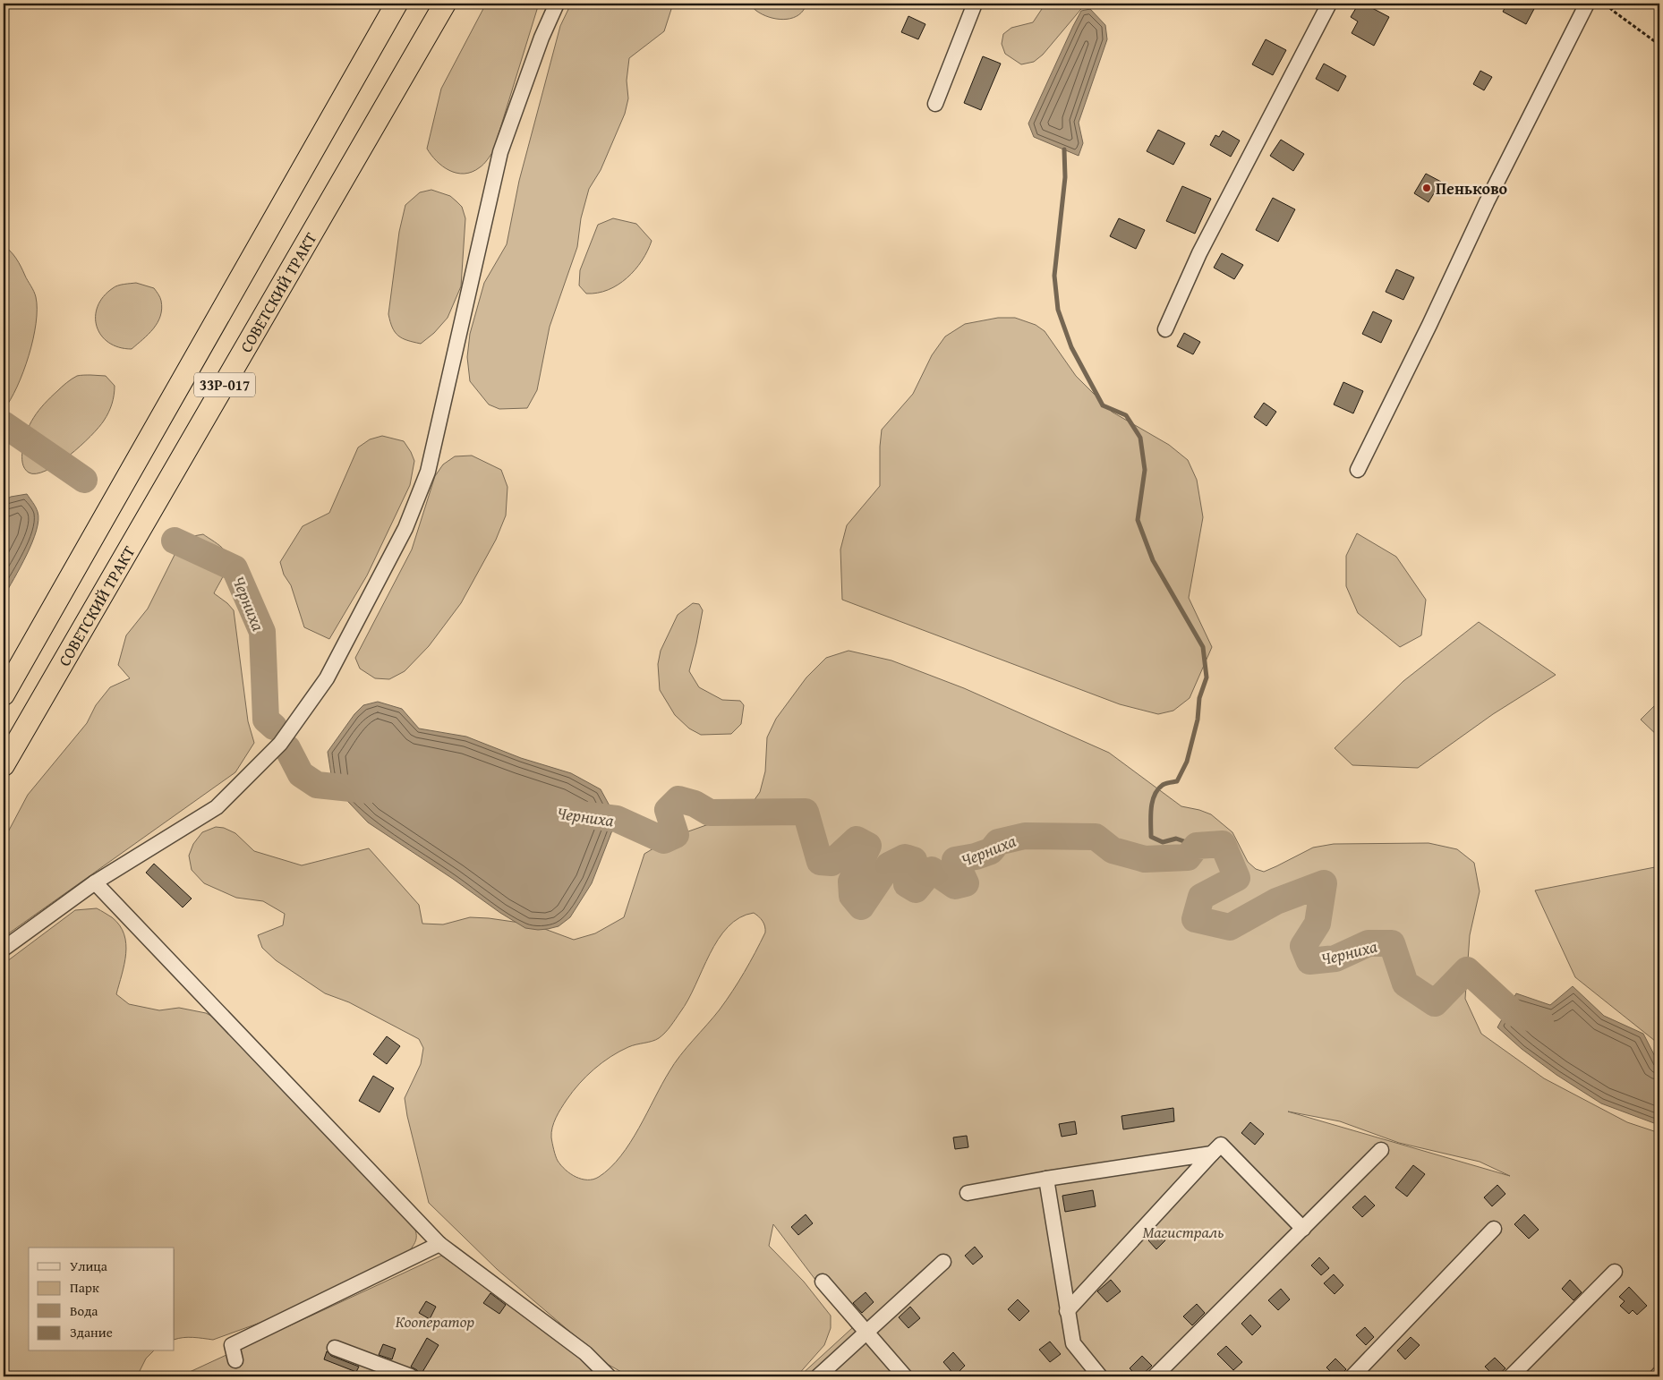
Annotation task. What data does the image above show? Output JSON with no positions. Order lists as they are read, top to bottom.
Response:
{
  "streets": {
    "highway": ["СОВЕТСКИЙ ТРАКТ", "33Р-017"]
  },
  "water": ["Черниха"],
  "parks": ["Магистраль", "Кооператор"],
  "places": ["Пеньково"],
  "legend": [
    "Улица",
    "Парк",
    "Вода",
    "Здание"
  ]
}
